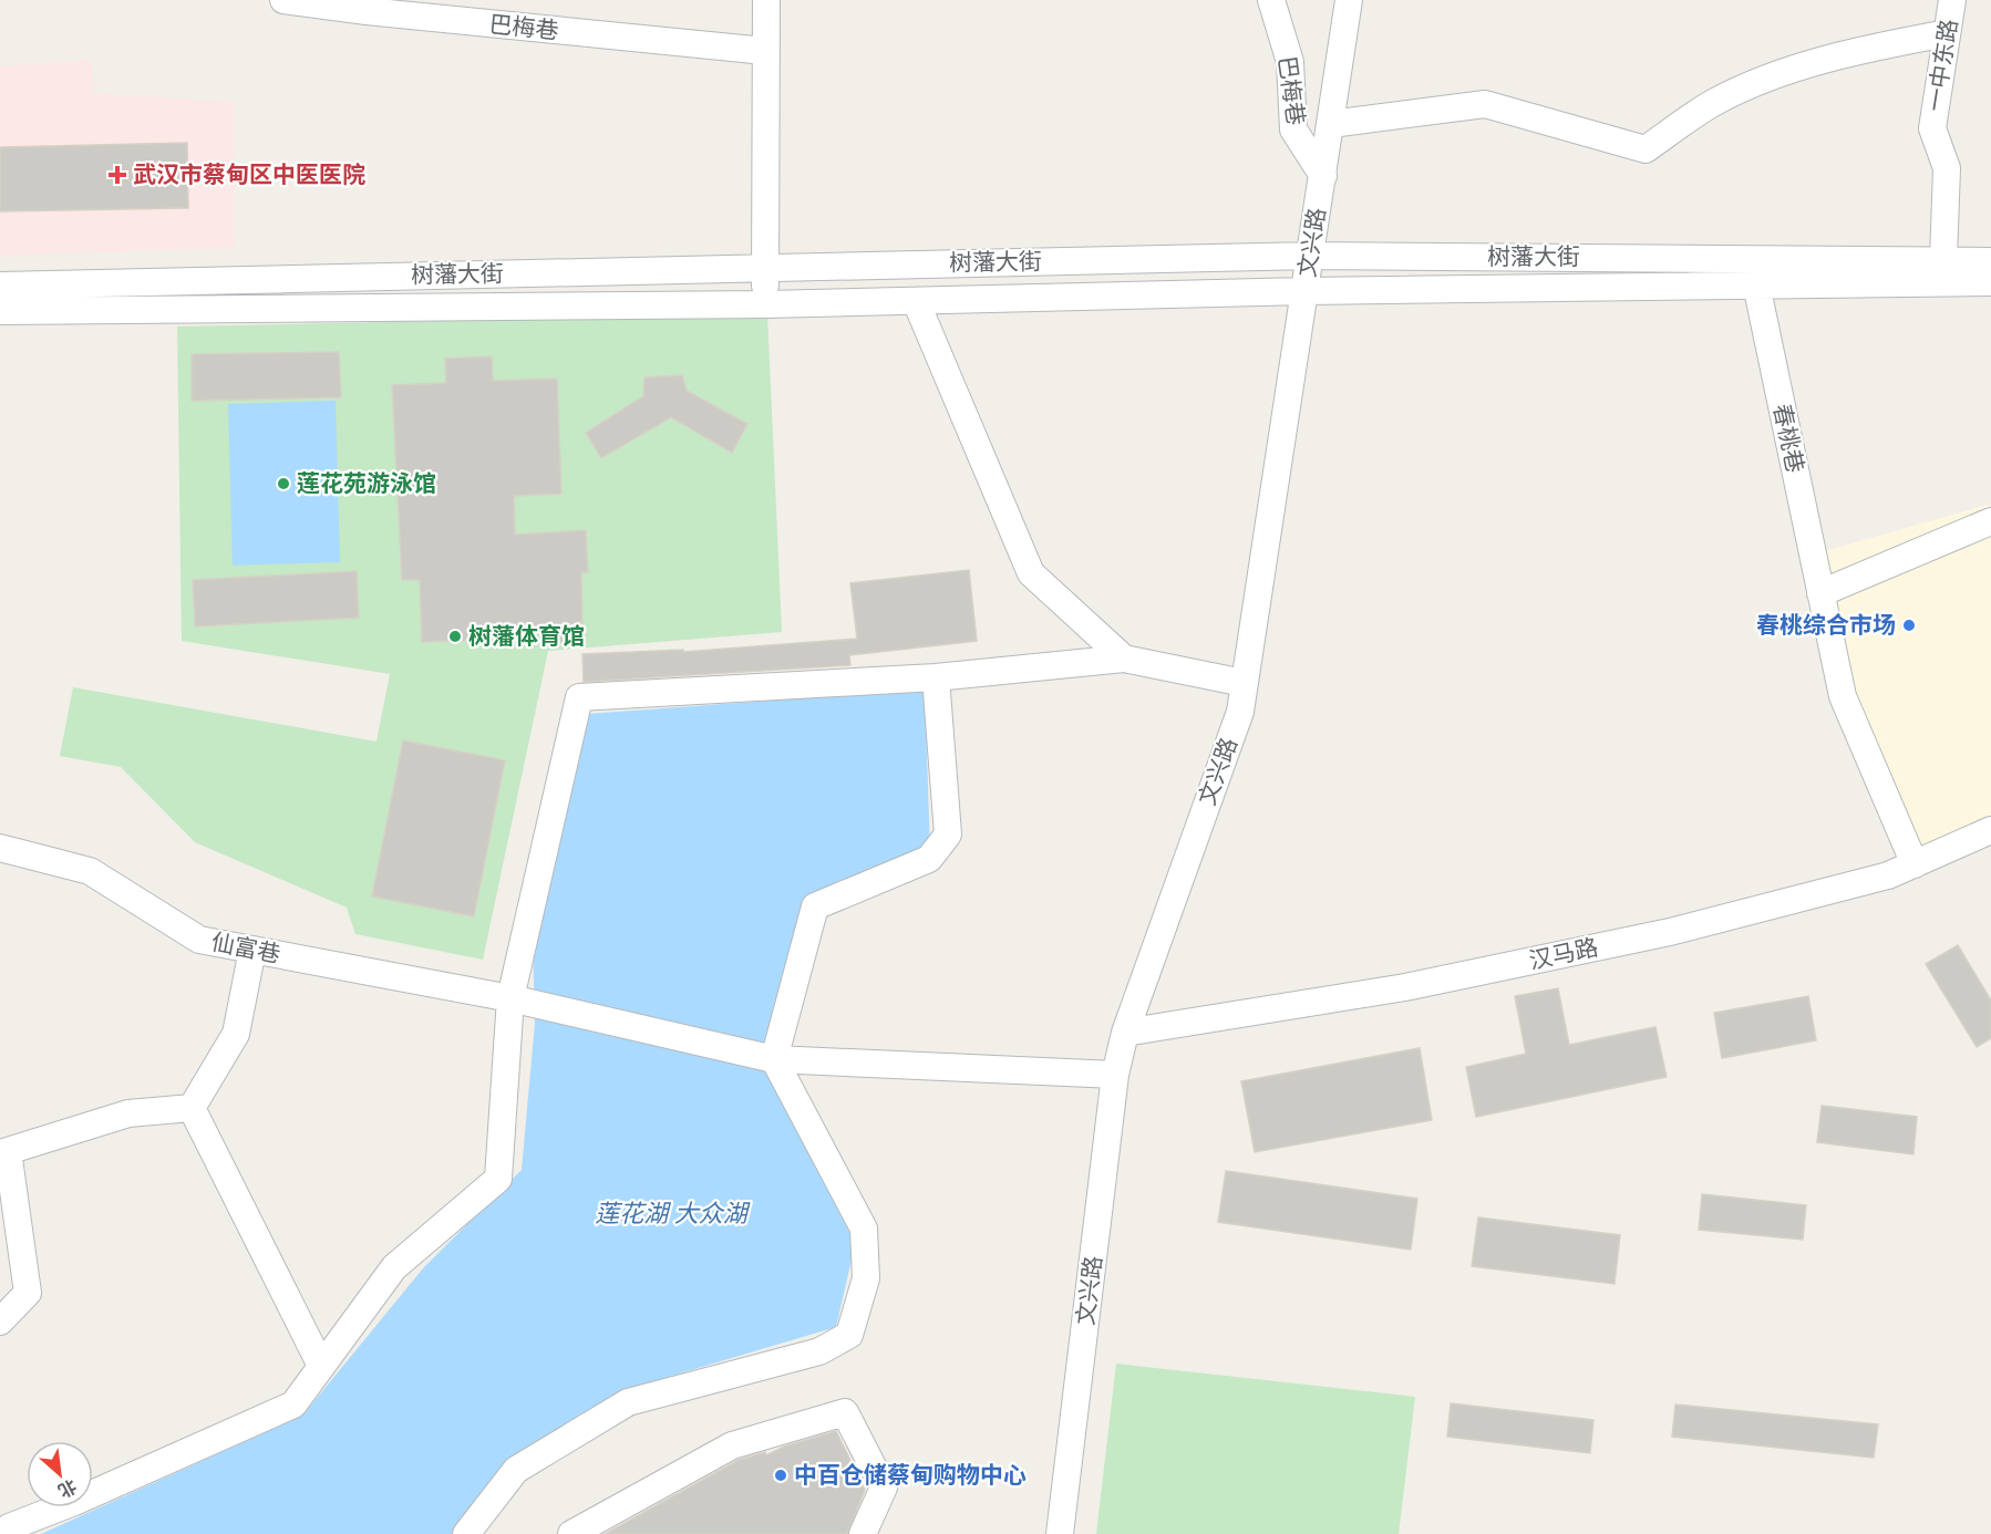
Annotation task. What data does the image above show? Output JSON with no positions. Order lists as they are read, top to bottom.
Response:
{
  "streets": {
    "street": [
      "巴梅巷",
      "一中东路",
      "文兴路",
      "树藩大街",
      "春桃巷",
      "仙富巷",
      "汉马路"
    ]
  },
  "crossings": [
    ["巴梅巷", "文兴路"],
    ["一中东路", "树藩大街"],
    ["文兴路", "树藩大街"],
    ["文兴路", "仙富巷"],
    ["文兴路", "汉马路"],
    ["树藩大街", "春桃巷"],
    ["春桃巷", "汉马路"]
  ],
  "water": ["莲花湖 大众湖"],
  "places": {
    "health": ["武汉市蔡甸区中医医院"],
    "other": [
      "莲花苑游泳馆",
      "春桃综合市场",
      "树藩体育馆",
      "中百仓储蔡甸购物中心"
    ]
  },
  "north": "bottom right"
}
